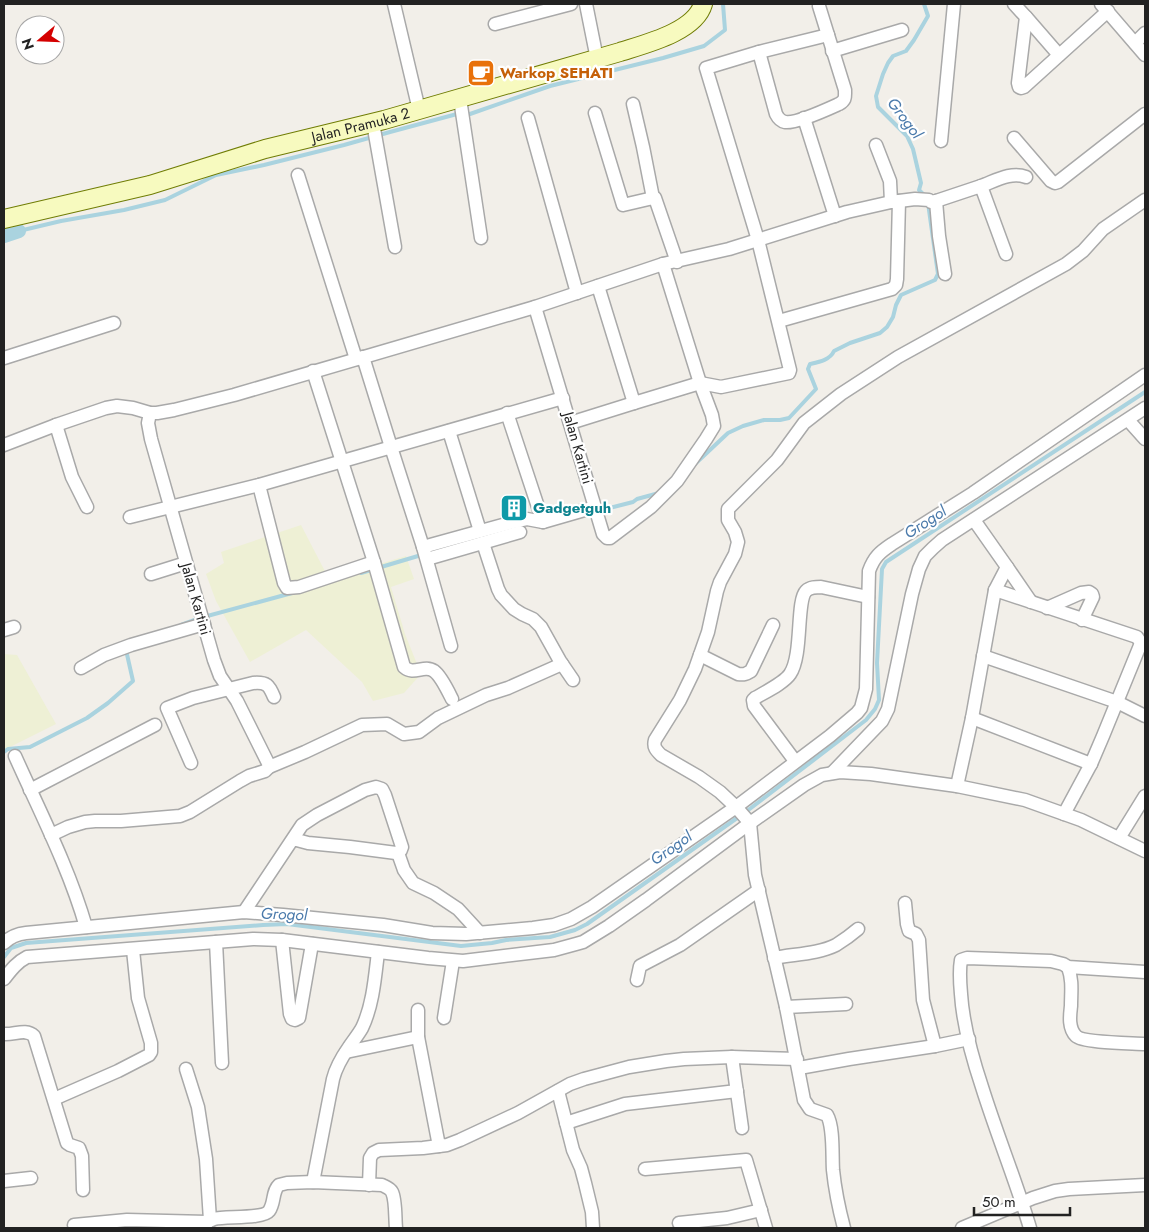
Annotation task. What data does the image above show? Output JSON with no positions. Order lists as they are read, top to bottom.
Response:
{
  "streets": {
    "main road": ["Jalan Pramuka 2"],
    "street": ["Jalan Kartini"]
  },
  "water": ["Grogol"],
  "places": {
    "cafe": ["Warkop SEHATI"],
    "building": ["Gadgetguh"]
  },
  "scale_bar": "50 m",
  "north": "left"
}
